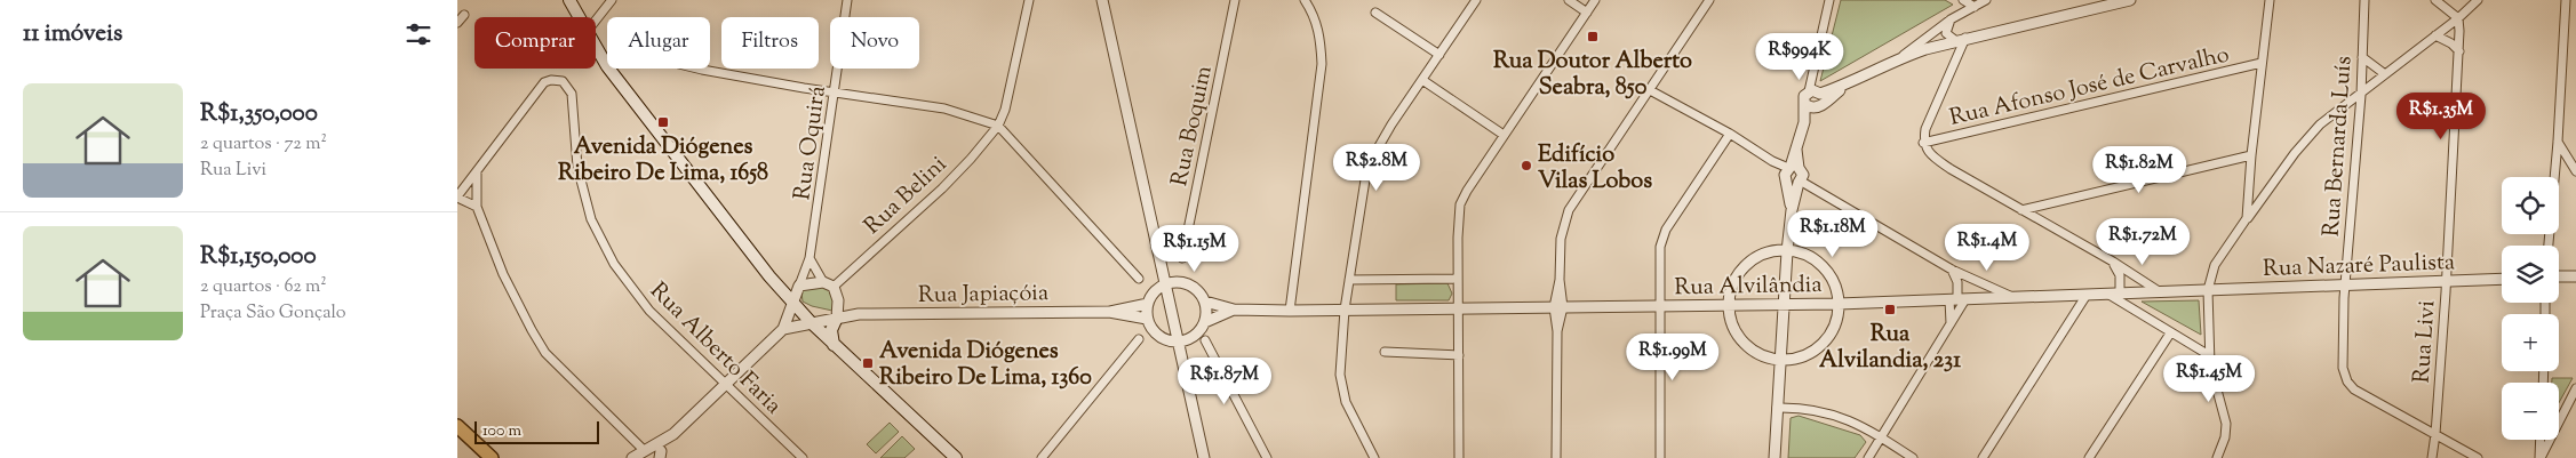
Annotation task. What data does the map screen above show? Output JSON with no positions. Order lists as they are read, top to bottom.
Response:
{
  "streets": {
    "street": [
      "Rua Afonso José de Carvalho",
      "Rua Boquim",
      "Rua Oquirá",
      "Rua Bernarda Luís",
      "Rua Belini",
      "Rua Nazaré Paulista",
      "Rua Alvilândia",
      "Rua Japiaçóia",
      "Rua Livi",
      "Rua Alberto Faria"
    ]
  },
  "crossings": [
    ["Rua Oquirá", "Rua Belini"],
    ["Rua Oquirá", "Rua Japiaçóia"],
    ["Rua Bernarda Luís", "Rua Nazaré Paulista"],
    ["Rua Bernarda Luís", "Rua Livi"],
    ["Rua Belini", "Rua Japiaçóia"],
    ["Rua Nazaré Paulista", "Rua Alvilândia"],
    ["Rua Nazaré Paulista", "Rua Livi"]
  ],
  "places": {
    "transit": [
      "Rua Doutor Alberto Seabra, 850",
      "Avenida Diógenes Ribeiro De Lima, 1658",
      "Rua Alvilandia, 231",
      "Avenida Diógenes Ribeiro De Lima, 1360"
    ],
    "other": ["Edifício Vilas Lobos"]
  },
  "scale_bar": "100 m",
  "page": {
    "heading": "11 imóveis",
    "chip": [
      "Comprar",
      "Alugar",
      "Filtros",
      "Novo"
    ],
    "price": [
      "R$994K",
      "R$1.35M",
      "R$2.8M",
      "R$1.82M",
      "R$1.18M",
      "R$1.72M",
      "R$1.4M",
      "R$1.15M",
      "R$1.99M",
      "R$1.45M",
      "R$1.87M"
    ],
    "list": [
      {
        "name": "R$1,350,000",
        "note": "2 quartos · 72 m² · Rua Livi"
      },
      {
        "name": "R$1,150,000",
        "note": "2 quartos · 62 m² · Praça São Gonçalo"
      }
    ],
    "map_buttons": ["+", "−"],
    "scale": "100 m"
  }
}
